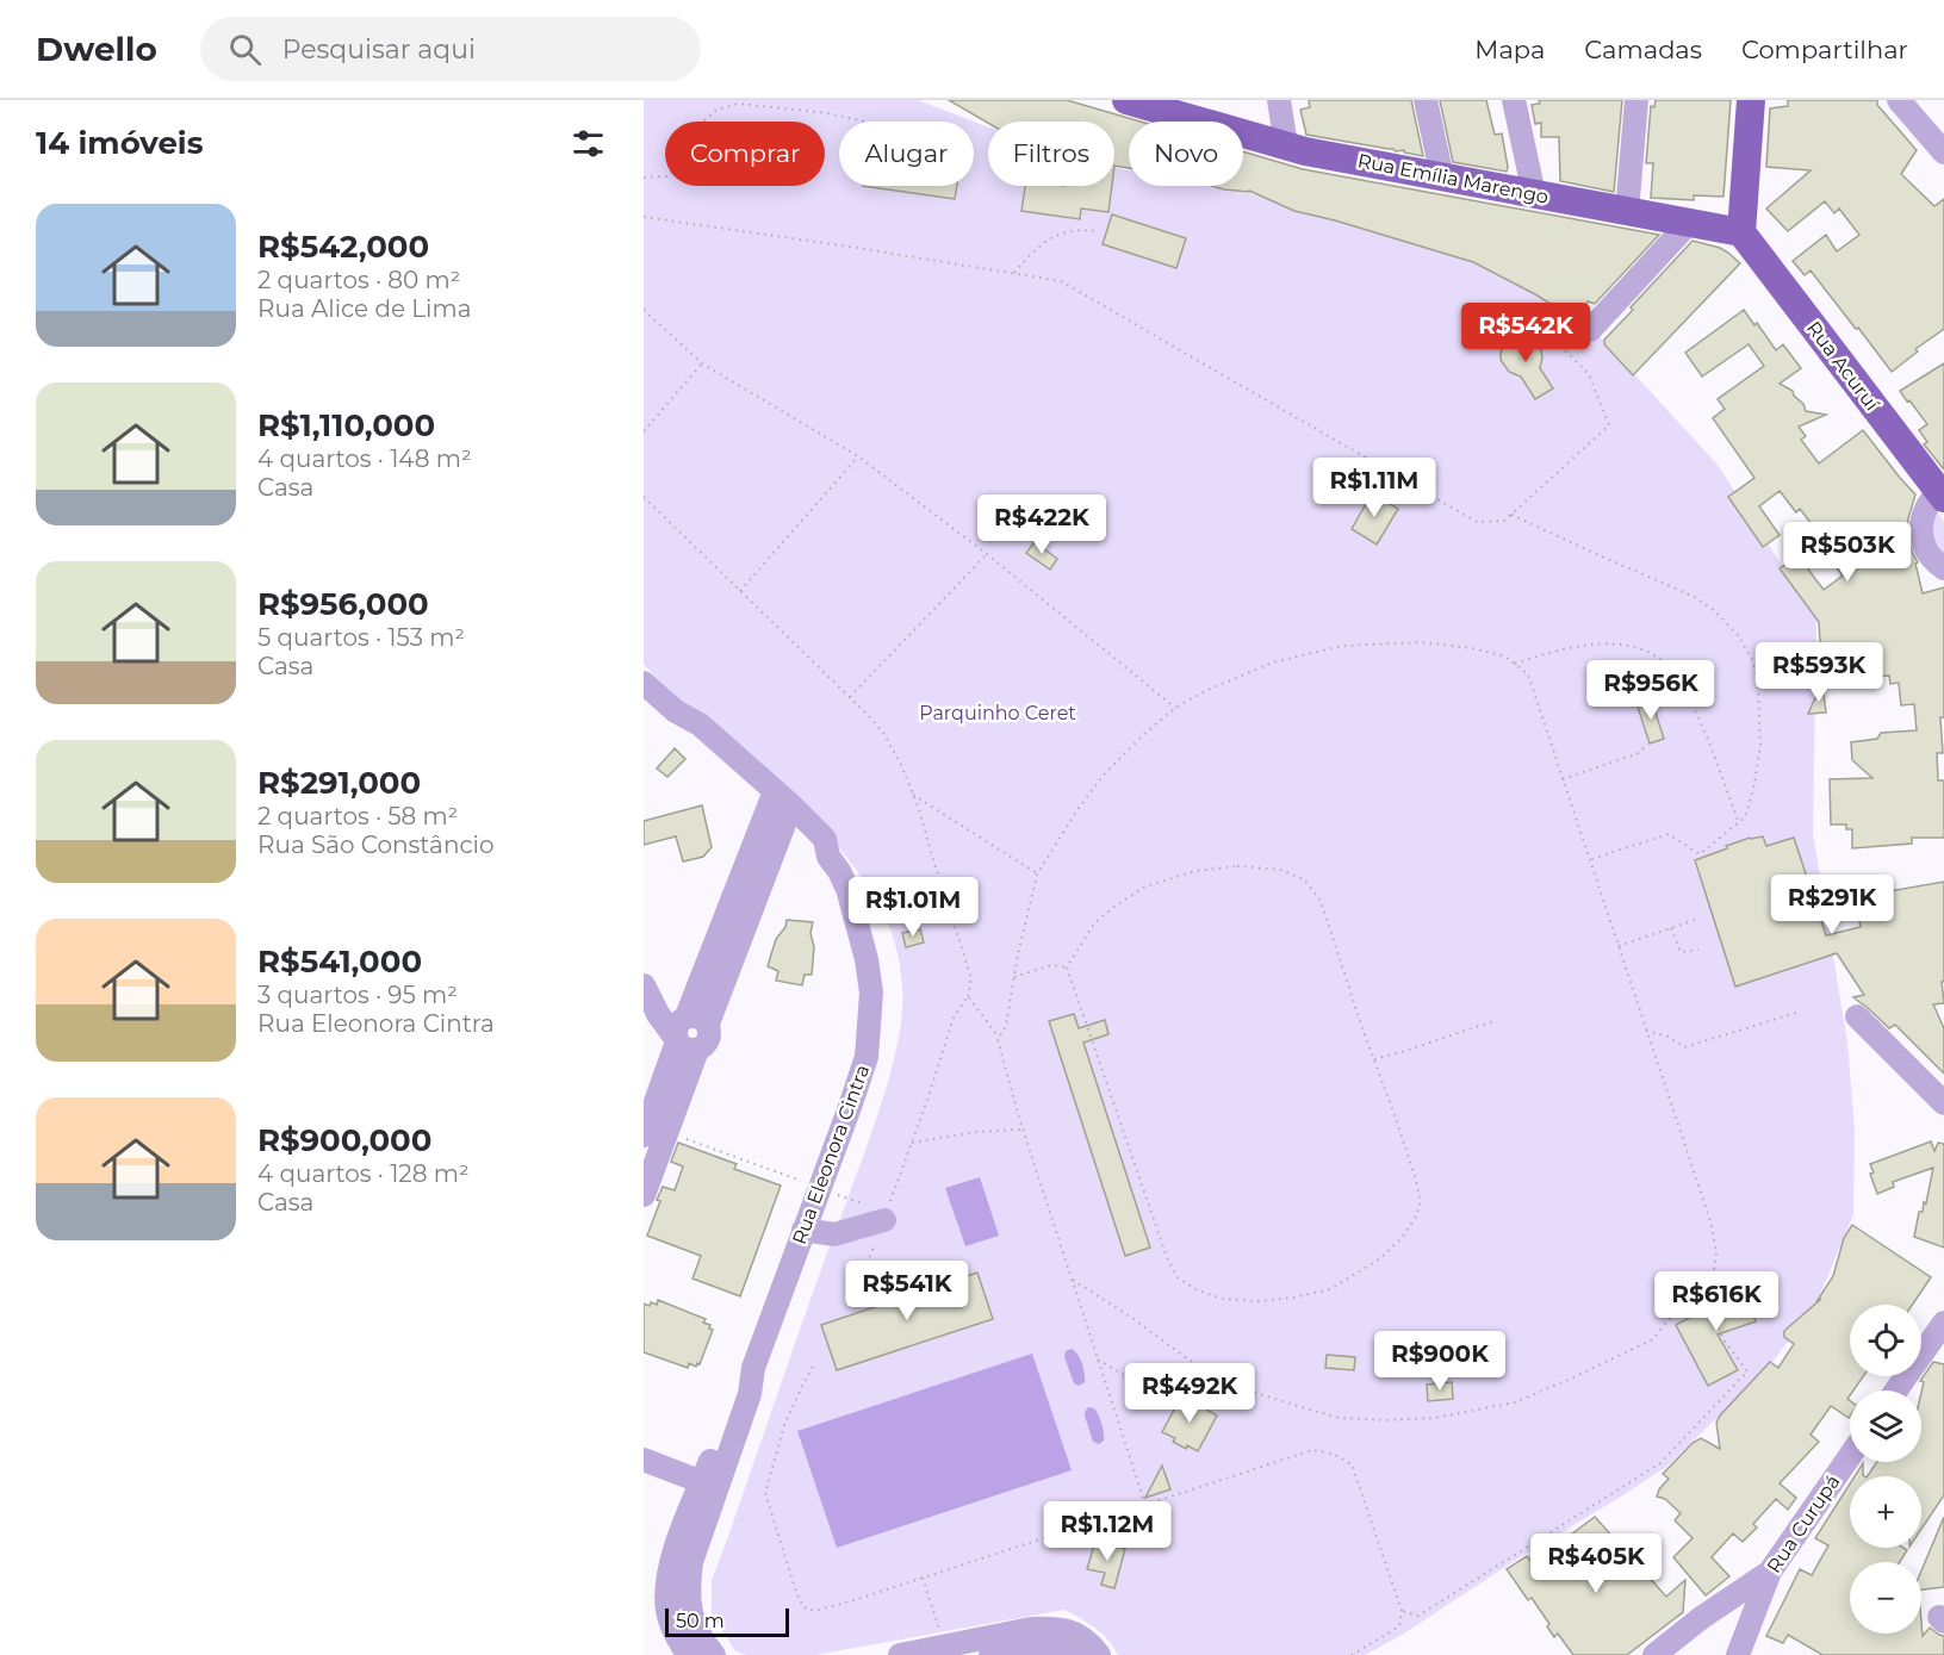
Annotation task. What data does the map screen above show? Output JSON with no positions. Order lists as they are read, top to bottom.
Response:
{
  "streets": {
    "main road": ["Rua Emília Marengo", "Rua Acuruí"],
    "street": ["Rua Eleonora Cintra", "Rua Curupá"]
  },
  "crossings": [
    ["Rua Emília Marengo", "Rua Acuruí"]
  ],
  "parks": ["Parquinho Ceret"],
  "scale_bar": "50 m",
  "page": {
    "header": "Dwello",
    "search": "Pesquisar aqui",
    "nav": ["Mapa", "Camadas", "Compartilhar"],
    "heading": "14 imóveis",
    "chip": [
      "Comprar",
      "Alugar",
      "Filtros",
      "Novo"
    ],
    "list": [
      {
        "name": "R$542,000",
        "note": "2 quartos · 80 m² · Rua Alice de Lima"
      },
      {
        "name": "R$1,110,000",
        "note": "4 quartos · 148 m² · Casa"
      },
      {
        "name": "R$956,000",
        "note": "5 quartos · 153 m² · Casa"
      },
      {
        "name": "R$291,000",
        "note": "2 quartos · 58 m² · Rua São Constâncio"
      },
      {
        "name": "R$541,000",
        "note": "3 quartos · 95 m² · Rua Eleonora Cintra"
      },
      {
        "name": "R$900,000",
        "note": "4 quartos · 128 m² · Casa"
      }
    ],
    "price": [
      "R$542K",
      "R$1.11M",
      "R$422K",
      "R$503K",
      "R$593K",
      "R$956K",
      "R$291K",
      "R$1.01M",
      "R$541K",
      "R$616K",
      "R$900K",
      "R$492K",
      "R$1.12M",
      "R$405K"
    ],
    "map_buttons": ["+", "−"],
    "scale": "50 m"
  }
}
